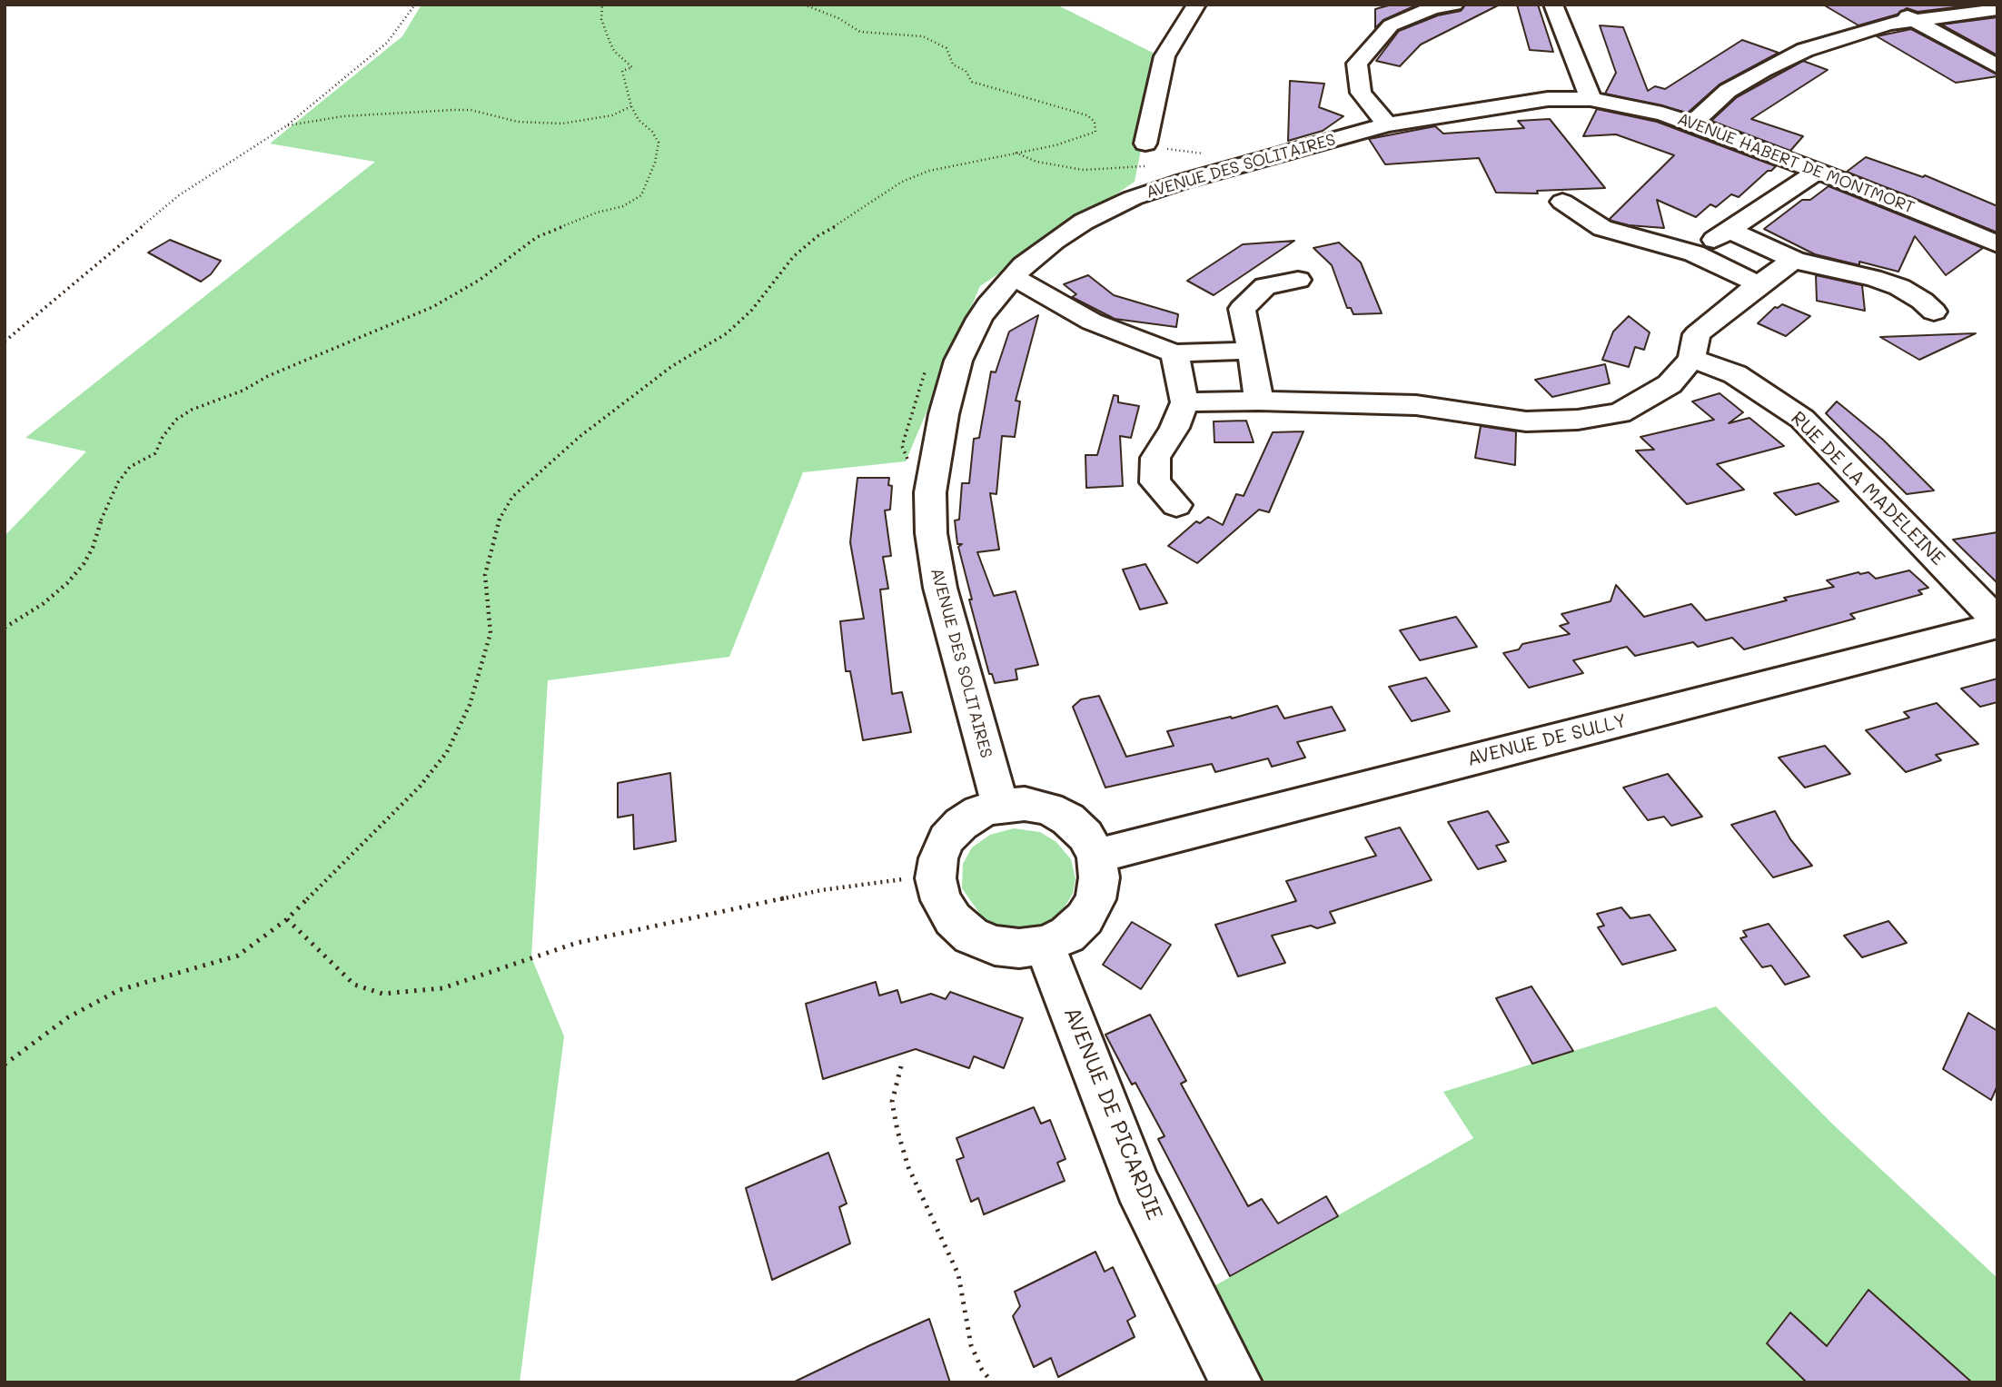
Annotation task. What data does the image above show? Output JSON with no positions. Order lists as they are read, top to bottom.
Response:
{
  "streets": {
    "street": [
      "AVENUE HABERT DE MONTMORT",
      "AVENUE DES SOLITAIRES",
      "RUE DE LA MADELEINE",
      "AVENUE DE SULLY",
      "AVENUE DE PICARDIE"
    ]
  },
  "crossings": [
    ["AVENUE HABERT DE MONTMORT", "AVENUE DES SOLITAIRES"],
    ["AVENUE DES SOLITAIRES", "AVENUE DE SULLY"],
    ["AVENUE DES SOLITAIRES", "AVENUE DE PICARDIE"],
    ["RUE DE LA MADELEINE", "AVENUE DE SULLY"],
    ["AVENUE DE SULLY", "AVENUE DE PICARDIE"]
  ]
}
